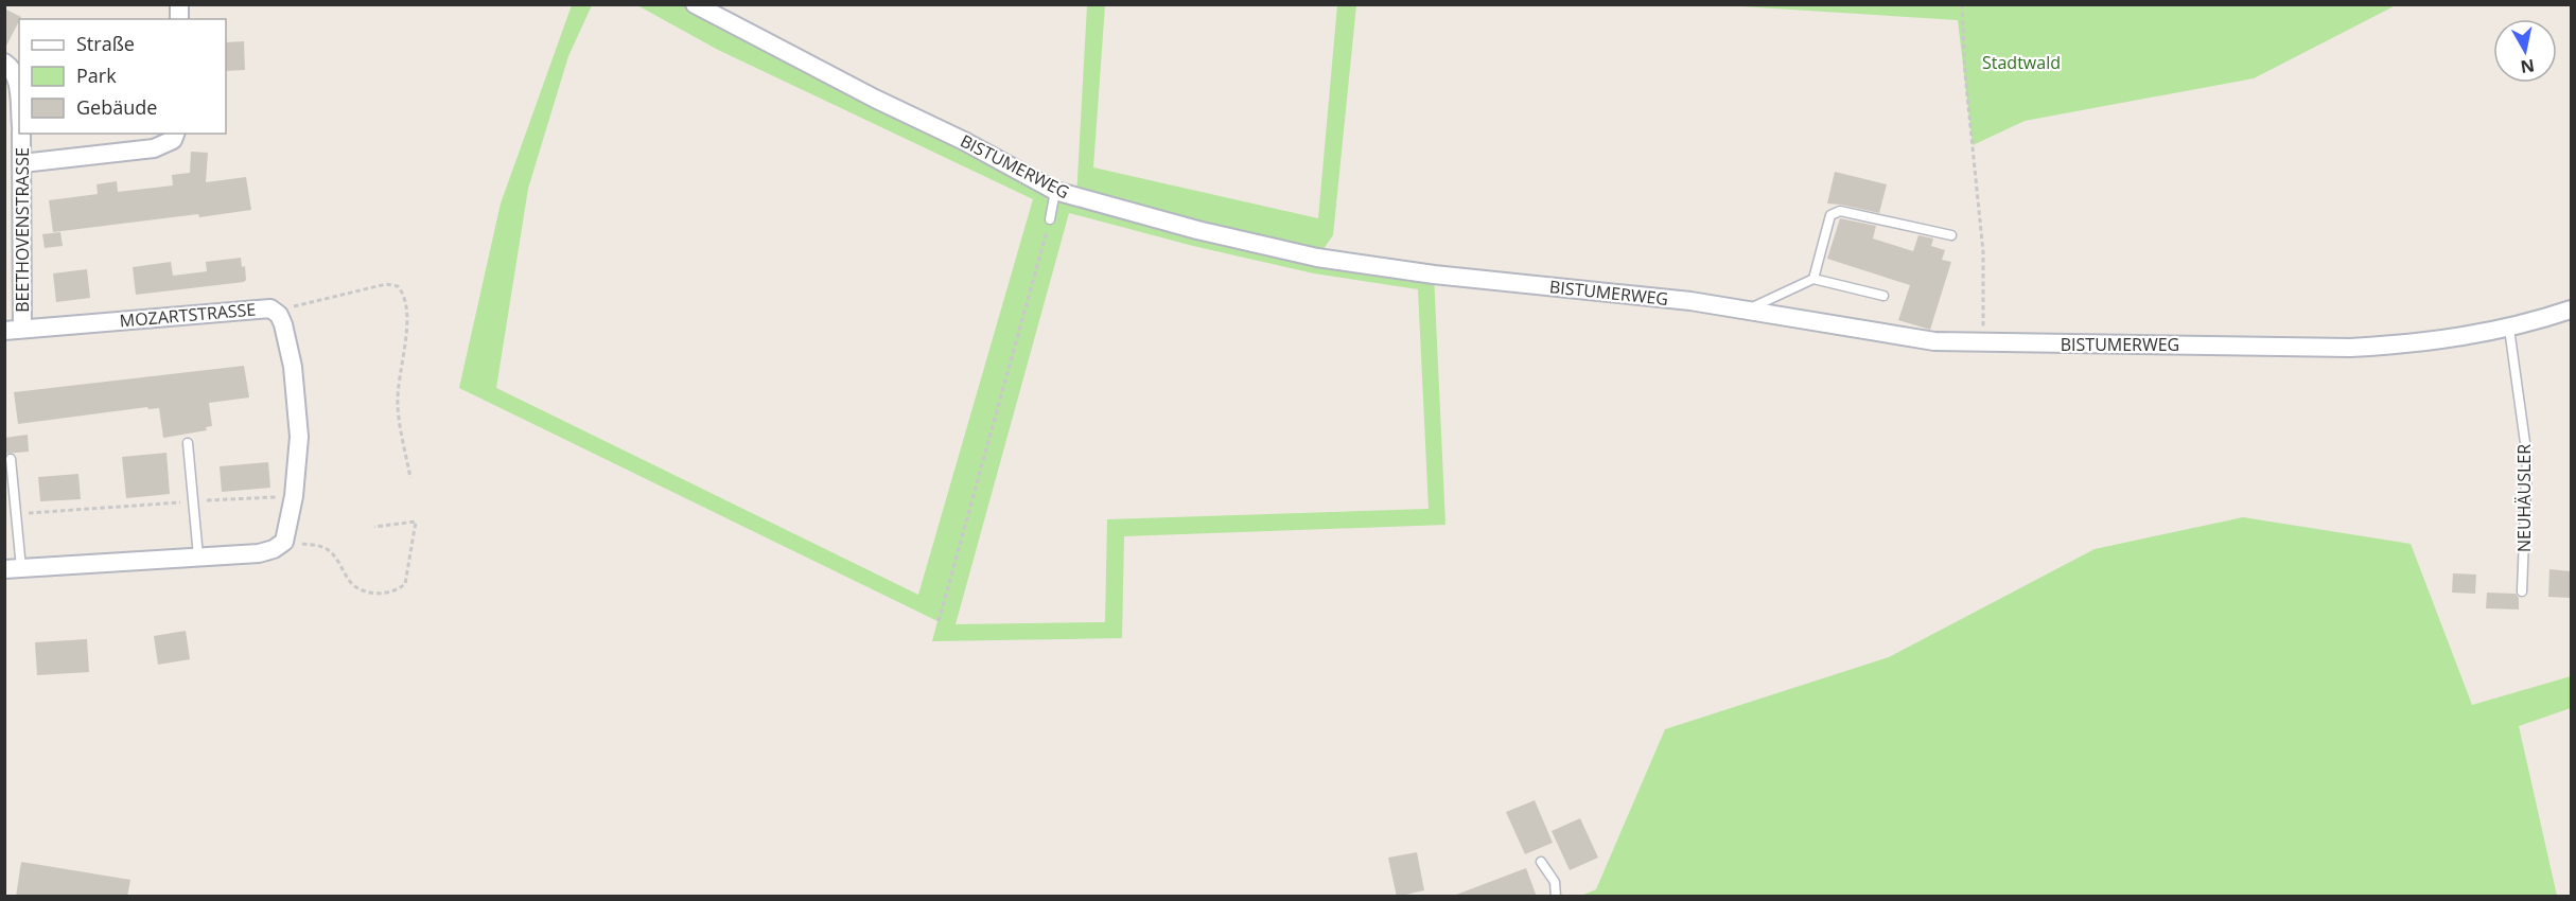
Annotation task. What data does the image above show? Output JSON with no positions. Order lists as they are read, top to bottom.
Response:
{
  "streets": {
    "street": ["BISTUMERWEG", "BEETHOVENSTRASSE", "MOZARTSTRASSE"],
    "lane": ["NEUHÄUSLER"]
  },
  "crossings": [
    ["BISTUMERWEG", "NEUHÄUSLER"],
    ["BEETHOVENSTRASSE", "MOZARTSTRASSE"]
  ],
  "parks": ["Stadtwald"],
  "legend": ["Straße", "Park", "Gebäude"],
  "north": "bottom"
}
